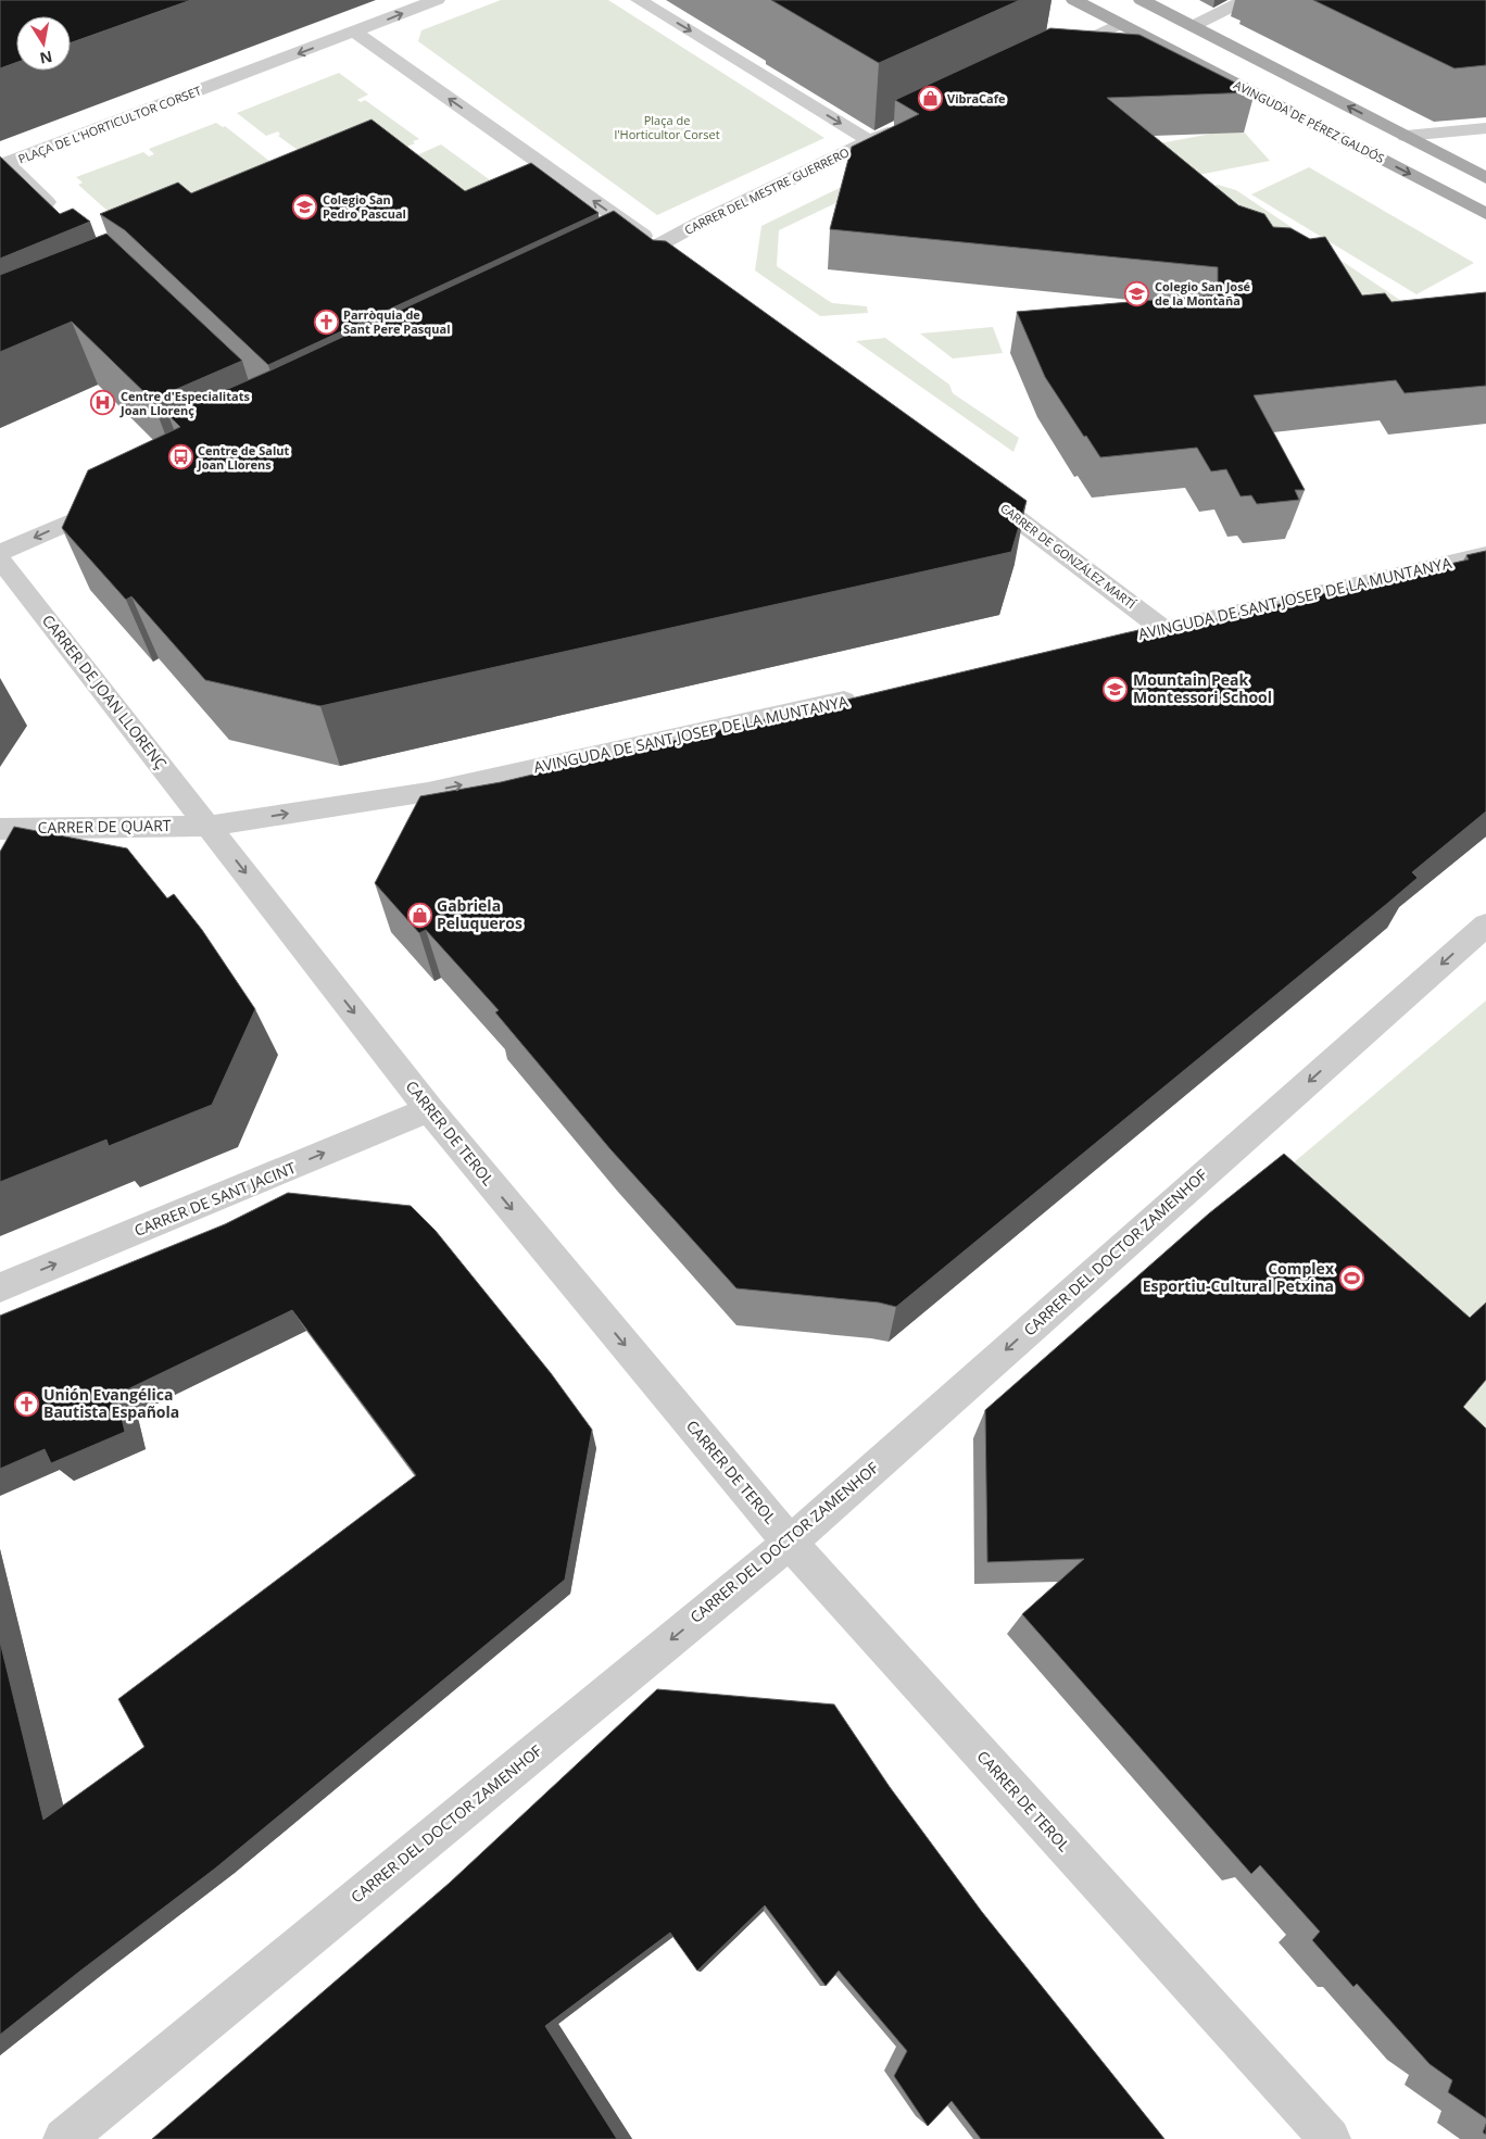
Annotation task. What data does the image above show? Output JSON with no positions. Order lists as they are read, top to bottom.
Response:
{
  "streets": {
    "main road": ["AVINGUDA DE PÉREZ GALDÓS"],
    "street": [
      "PLAÇA DE L'HORTICULTOR CORSET",
      "CARRER DEL MESTRE GUERRERO",
      "CARRER DE GONZÁLEZ MARTÍ",
      "AVINGUDA DE SANT JOSEP DE LA MUNTANYA",
      "CARRER DE JOAN LLORENÇ",
      "CARRER DE QUART",
      "CARRER DE TEROL",
      "CARRER DE SANT JACINT",
      "CARRER DEL DOCTOR ZAMENHOF"
    ]
  },
  "crossings": [
    ["CARRER DE GONZÁLEZ MARTÍ", "AVINGUDA DE SANT JOSEP DE LA MUNTANYA"],
    ["AVINGUDA DE SANT JOSEP DE LA MUNTANYA", "CARRER DE JOAN LLORENÇ"],
    ["AVINGUDA DE SANT JOSEP DE LA MUNTANYA", "CARRER DE QUART"],
    ["AVINGUDA DE SANT JOSEP DE LA MUNTANYA", "CARRER DE TEROL"],
    ["CARRER DE JOAN LLORENÇ", "CARRER DE QUART"],
    ["CARRER DE JOAN LLORENÇ", "CARRER DE TEROL"],
    ["CARRER DE QUART", "CARRER DE TEROL"],
    ["CARRER DE TEROL", "CARRER DE SANT JACINT"],
    ["CARRER DE TEROL", "CARRER DEL DOCTOR ZAMENHOF"]
  ],
  "one_way": [
    "AVINGUDA DE SANT JOSEP DE LA MUNTANYA",
    "CARRER DE TEROL",
    "CARRER DE SANT JACINT",
    "CARRER DEL DOCTOR ZAMENHOF"
  ],
  "parks": ["Plaça de l'Horticultor Corset"],
  "places": {
    "shop": ["VibraCafe", "Gabriela Peluqueros"],
    "school or university": ["Colegio San Pedro Pascual", "Colegio San José de la Montaña", "Mountain Peak Montessori School"],
    "church": ["Parròquia de Sant Pere Pasqual", "Unión Evangélica Bautista Española"],
    "hospital": ["Centre d'Especialitats Joan Llorenç"],
    "bus stop": ["Centre de Salut Joan Llorens"],
    "sports": ["Complex Esportiu-Cultural Petxina"]
  },
  "north": "bottom"
}
